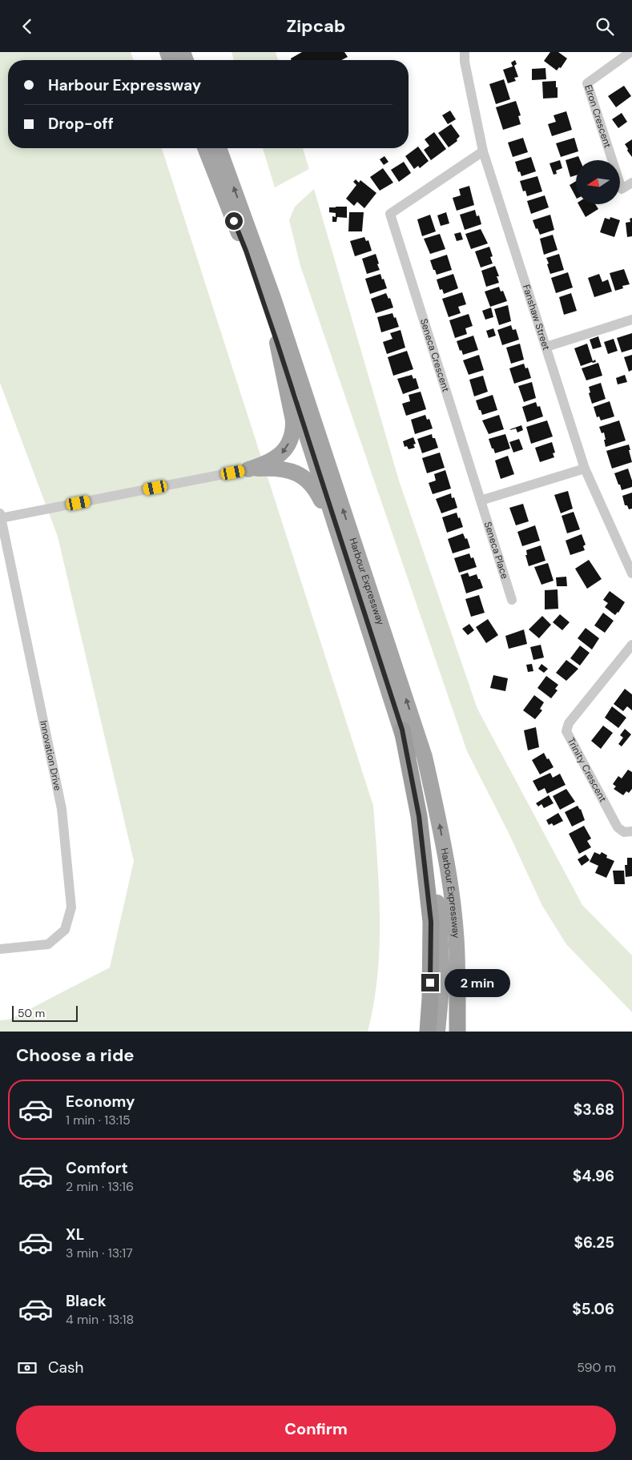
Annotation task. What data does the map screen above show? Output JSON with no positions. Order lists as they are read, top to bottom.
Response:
{
  "streets": {
    "main road": ["Harbour Expressway"],
    "street": [
      "Elron Crescent",
      "Fanshaw Street",
      "Seneca Crescent",
      "Seneca Place",
      "Innovation Drive",
      "Trinity Crescent"
    ]
  },
  "crossings": [
    ["Fanshaw Street", "Seneca Crescent"],
    ["Seneca Crescent", "Seneca Place"]
  ],
  "scale_bar": "50 m",
  "north": "left",
  "page": {
    "header": "Zipcab",
    "banner": ["Harbour Expressway", "Drop-off"],
    "bubble": "2 min",
    "scale": "50 m",
    "heading": "Choose a ride",
    "list": [
      {
        "name": "Economy",
        "note": "1 min · 13:15",
        "value": "$3.68"
      },
      {
        "name": "Comfort",
        "note": "2 min · 13:16",
        "value": "$4.96"
      },
      {
        "name": "XL",
        "note": "3 min · 13:17",
        "value": "$6.25"
      },
      {
        "name": "Black",
        "note": "4 min · 13:18",
        "value": "$5.06"
      }
    ],
    "pay": ["Cash", "590 m"],
    "buttons": "Confirm"
  }
}
